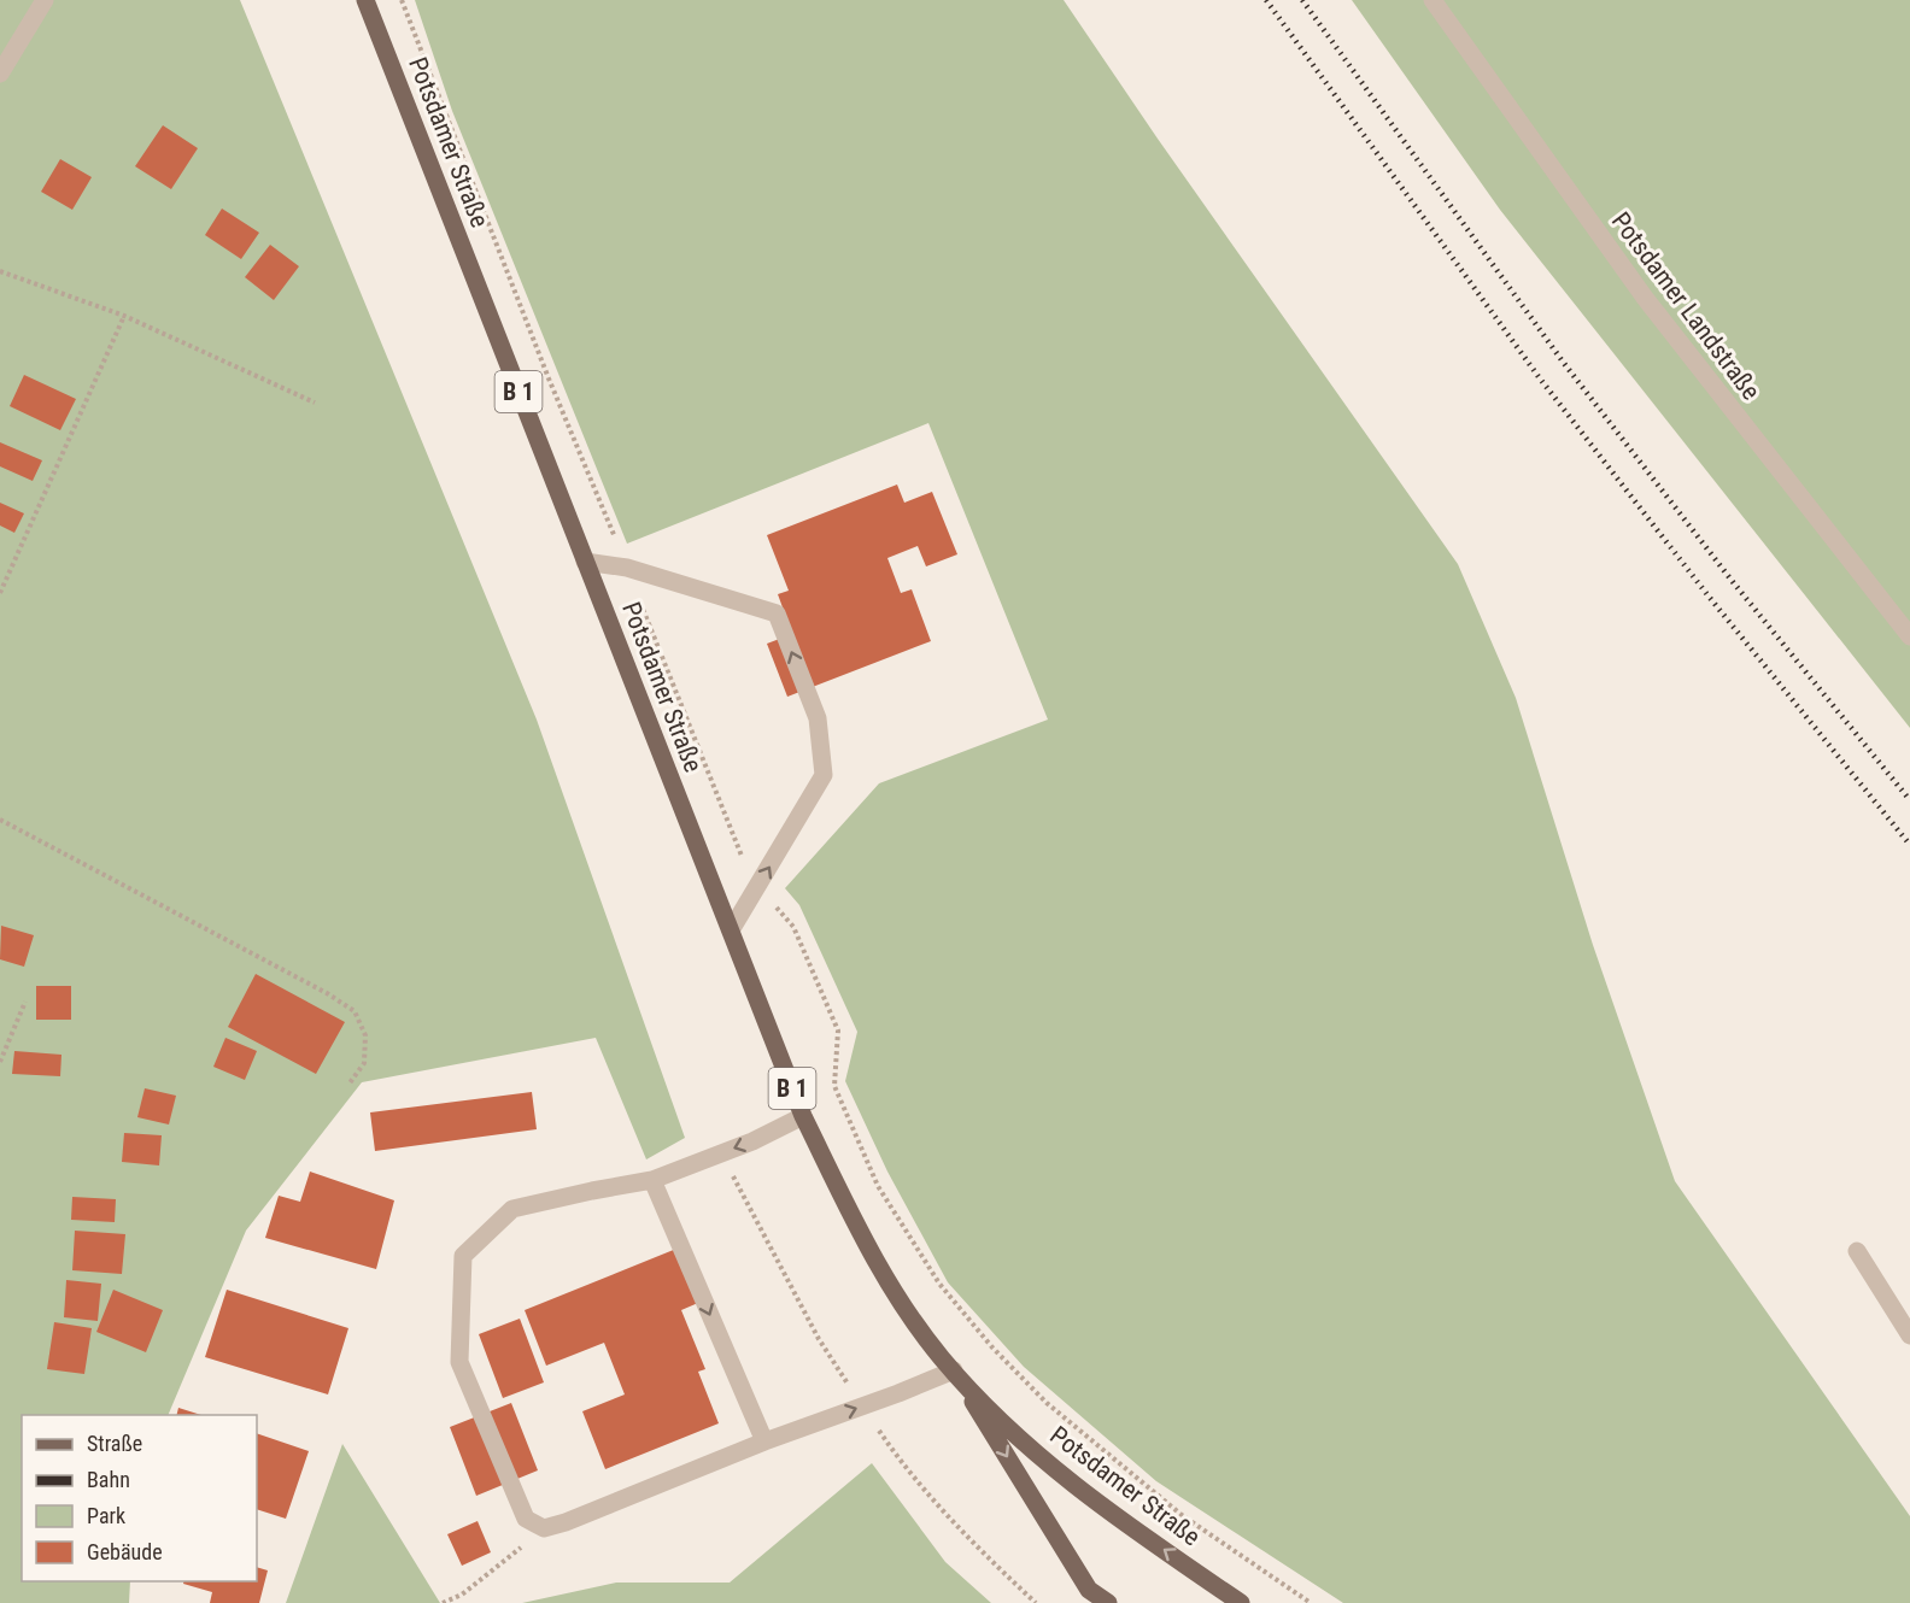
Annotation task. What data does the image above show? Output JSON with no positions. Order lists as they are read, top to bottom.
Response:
{
  "streets": {
    "main road": ["Potsdamer Straße", "B 1"],
    "street": ["Potsdamer Landstraße"]
  },
  "legend": [
    "Straße",
    "Bahn",
    "Park",
    "Gebäude"
  ]
}
